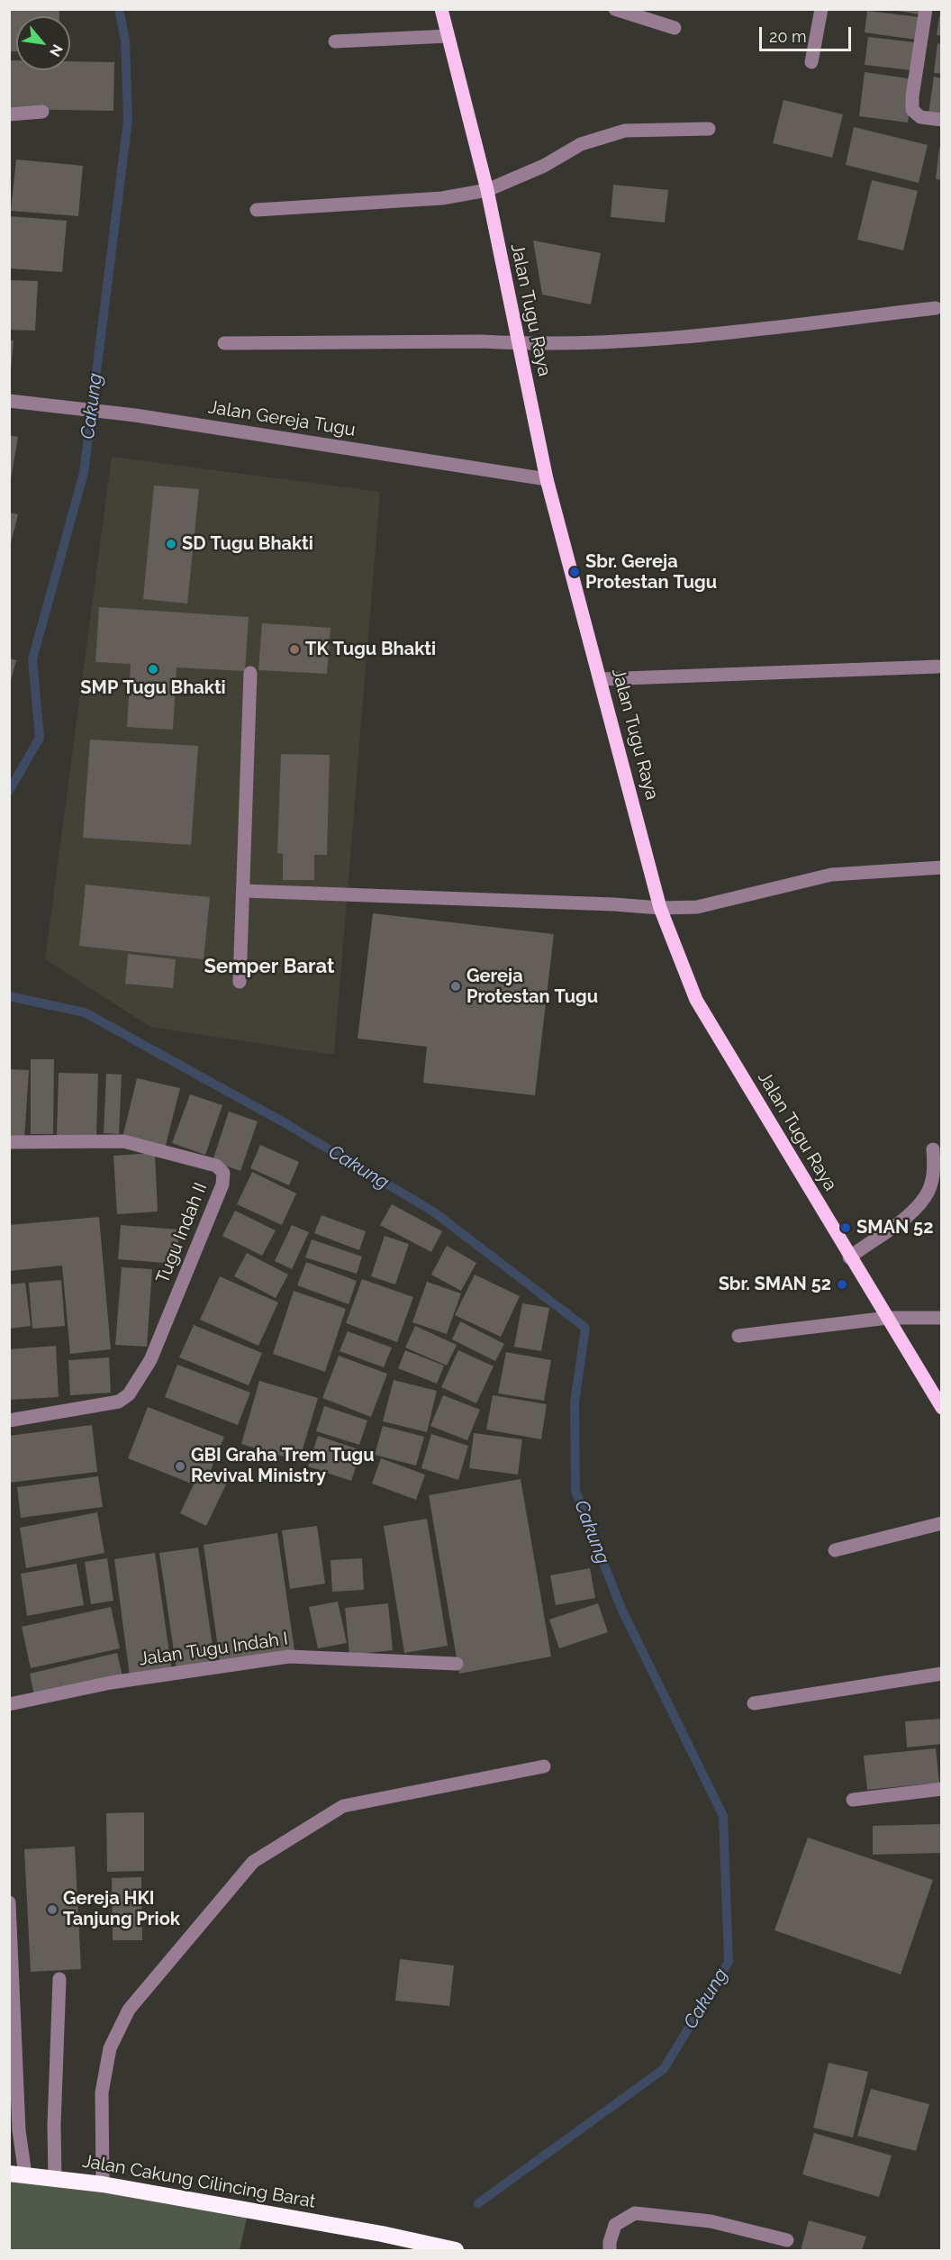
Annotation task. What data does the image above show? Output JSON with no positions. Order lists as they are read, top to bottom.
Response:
{
  "streets": {
    "highway": ["Jalan Cakung Cilincing Barat"],
    "main road": ["Jalan Tugu Raya"],
    "street": ["Jalan Gereja Tugu", "Tugu Indah II", "Jalan Tugu Indah I"]
  },
  "crossings": [
    ["Jalan Tugu Raya", "Jalan Gereja Tugu"]
  ],
  "districts": ["Semper Barat"],
  "water": ["Cakung"],
  "places": [
    "SD Tugu Bhakti",
    "Sbr. Gereja Protestan Tugu",
    "TK Tugu Bhakti",
    "SMP Tugu Bhakti",
    "Gereja Protestan Tugu",
    "SMAN 52",
    "Sbr. SMAN 52",
    "GBI Graha Trem Tugu Revival Ministry",
    "Gereja HKI Tanjung Priok"
  ],
  "scale_bar": "20 m",
  "north": "bottom right"
}
